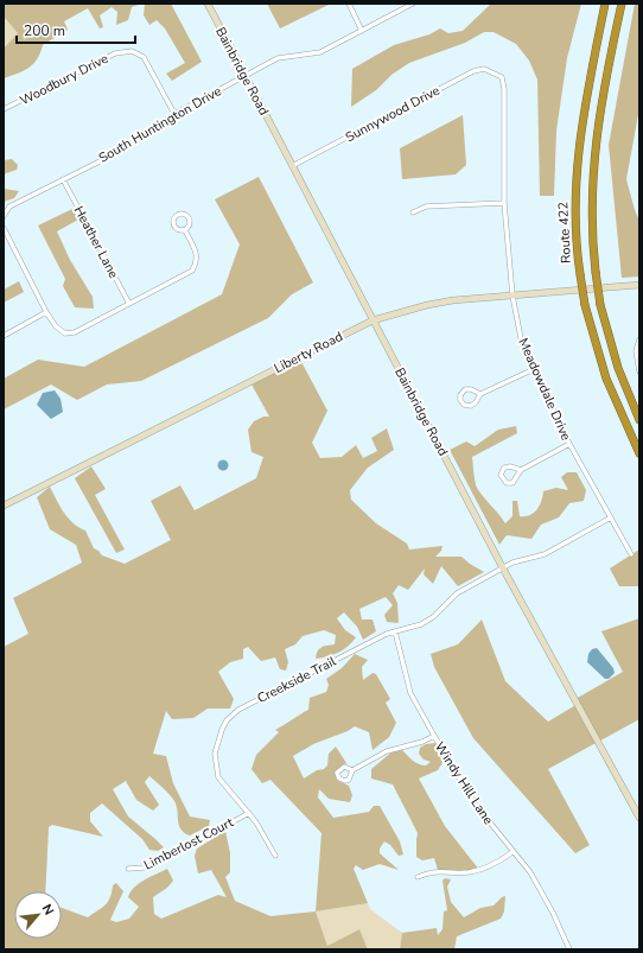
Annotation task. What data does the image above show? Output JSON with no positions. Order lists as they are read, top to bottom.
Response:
{
  "streets": {
    "highway": ["Route 422"],
    "street": [
      "Bainbridge Road",
      "Woodbury Drive",
      "Sunnywood Drive",
      "South Huntington Drive",
      "Heather Lane",
      "Liberty Road",
      "Meadowdale Drive",
      "Creekside Trail",
      "Windy Hill Lane",
      "Limberlost Court"
    ]
  },
  "crossings": [
    ["Bainbridge Road", "Sunnywood Drive"],
    ["Bainbridge Road", "South Huntington Drive"],
    ["Bainbridge Road", "Liberty Road"],
    ["Bainbridge Road", "Creekside Trail"],
    ["Woodbury Drive", "South Huntington Drive"],
    ["Sunnywood Drive", "Meadowdale Drive"],
    ["South Huntington Drive", "Heather Lane"],
    ["Liberty Road", "Meadowdale Drive"],
    ["Meadowdale Drive", "Creekside Trail"],
    ["Creekside Trail", "Windy Hill Lane"],
    ["Creekside Trail", "Limberlost Court"]
  ],
  "scale_bar": "200 m",
  "north": "top right"
}
